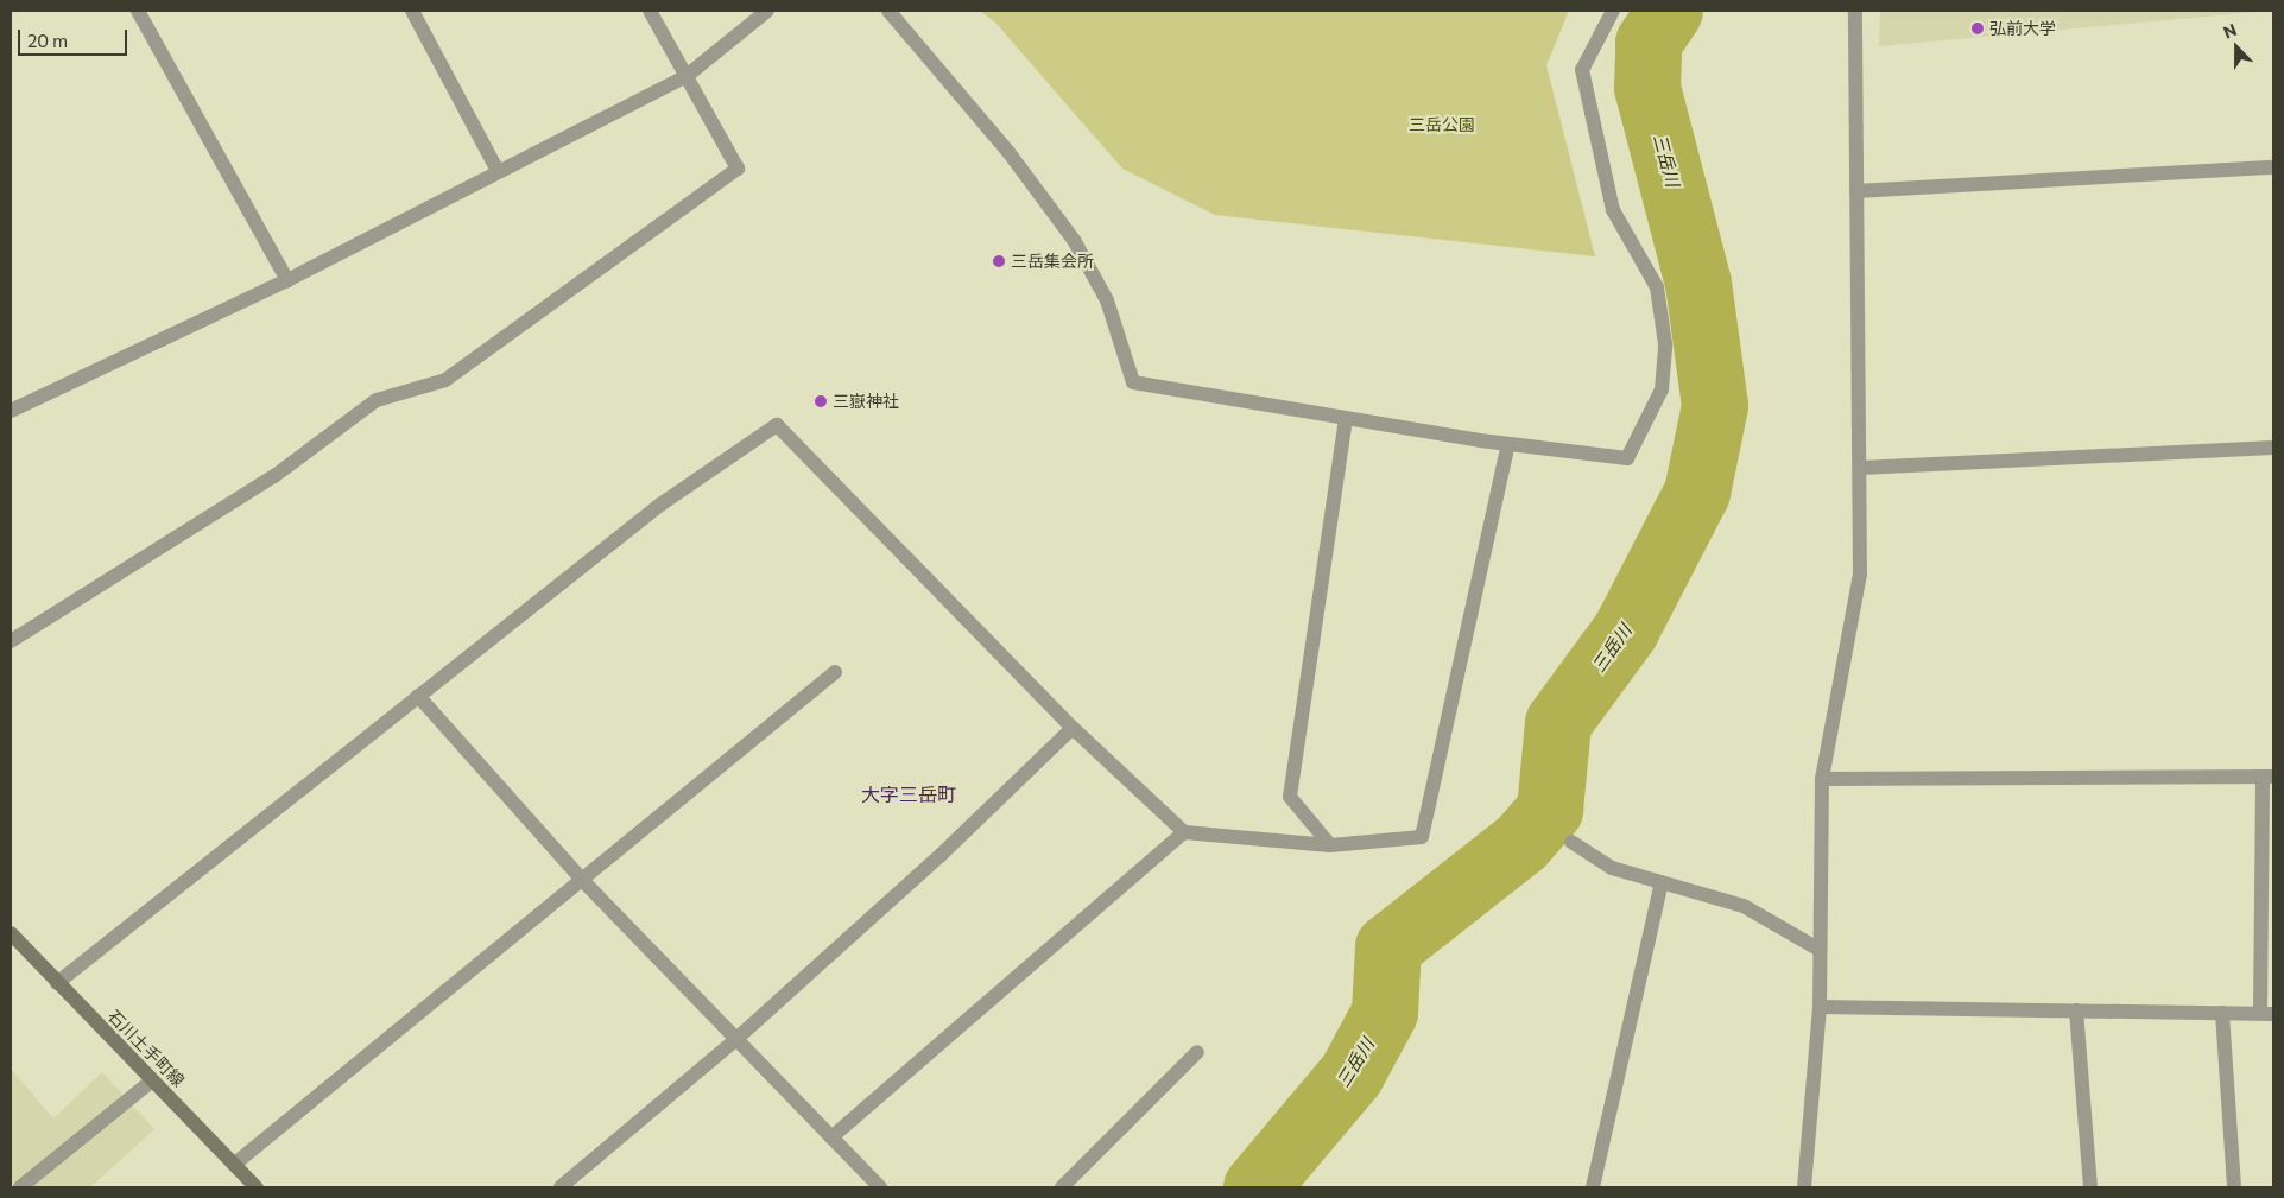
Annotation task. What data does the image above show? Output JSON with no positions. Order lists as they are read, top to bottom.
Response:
{
  "streets": {
    "main road": ["石川土手町線"]
  },
  "districts": ["大字三岳町"],
  "water": ["三岳川"],
  "parks": ["三岳公園"],
  "places": ["弘前大学", "三岳集会所", "三嶽神社"],
  "scale_bar": "20 m",
  "north": "top"
}
